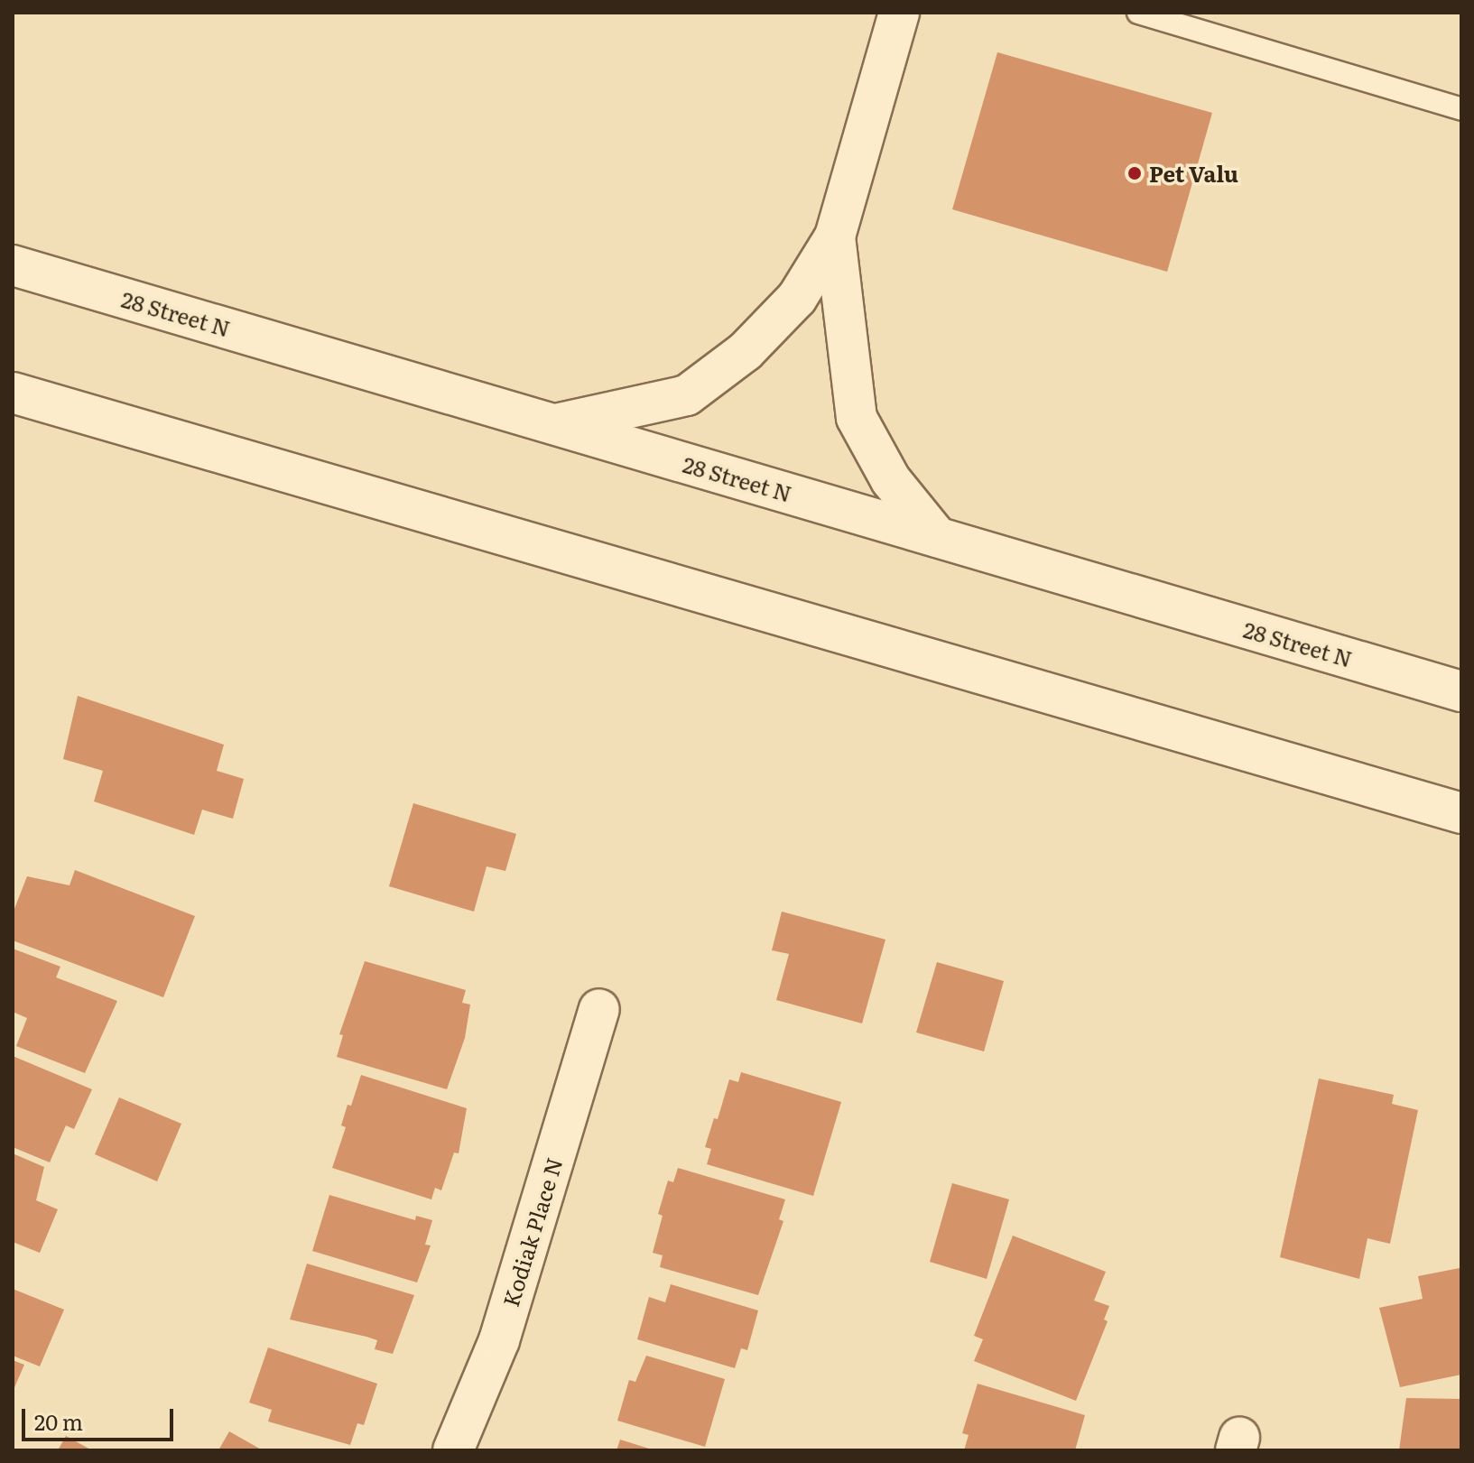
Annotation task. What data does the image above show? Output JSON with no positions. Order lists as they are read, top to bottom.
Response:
{
  "streets": {
    "main road": ["28 Street N", "Kodiak Place N"]
  },
  "places": ["Pet Valu"],
  "scale_bar": "20 m"
}
